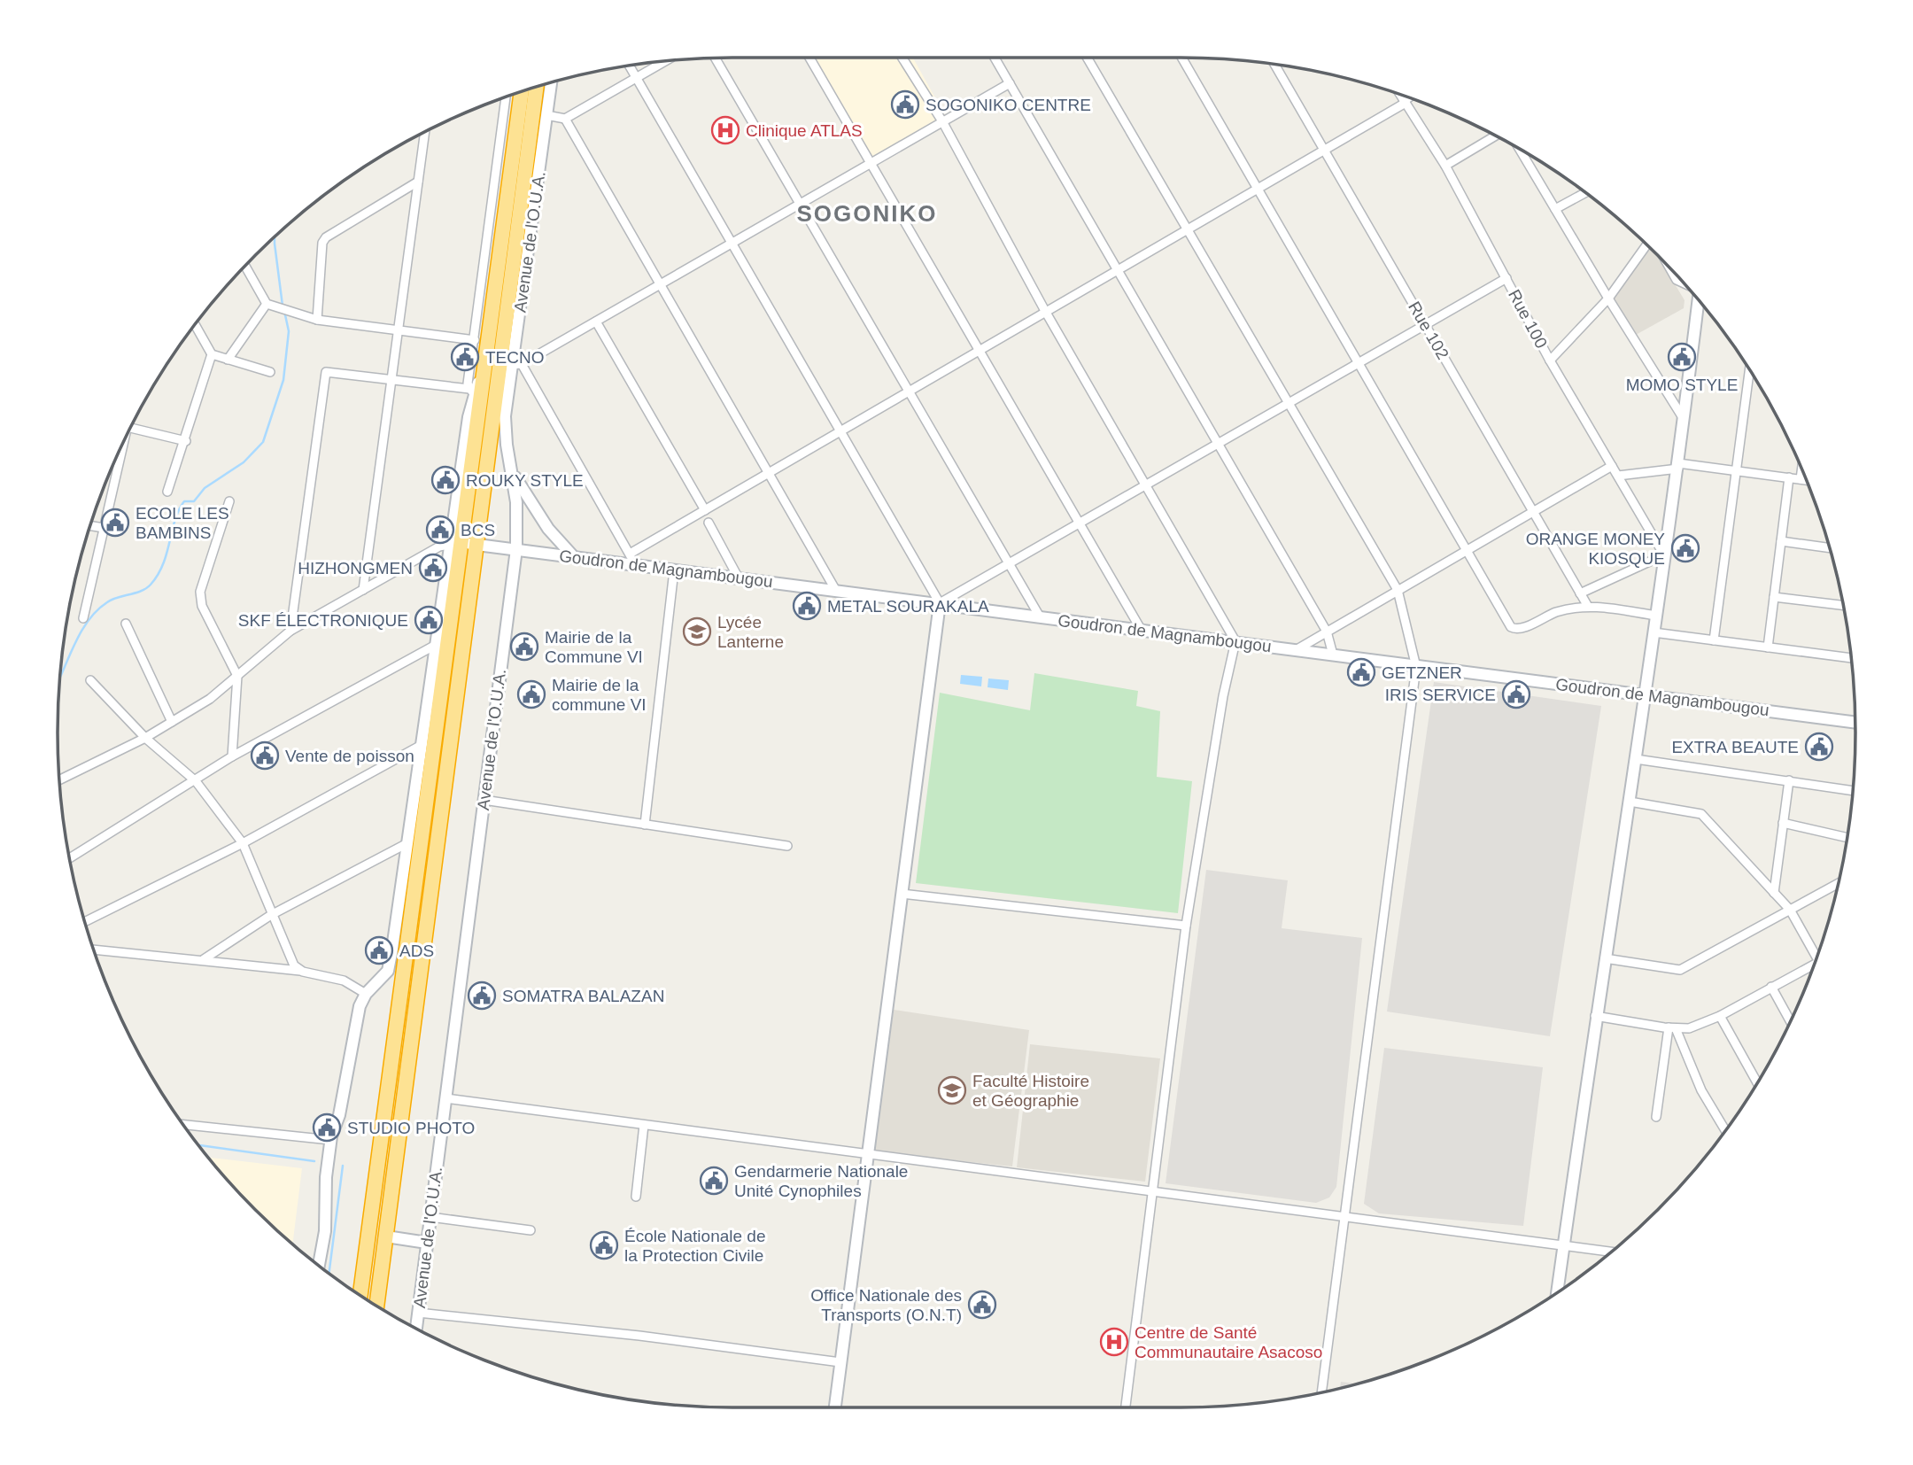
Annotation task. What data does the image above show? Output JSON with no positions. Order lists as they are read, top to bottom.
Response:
{
  "streets": {
    "highway": ["Avenue de l'O.U.A."],
    "street": ["Rue 100", "Rue 102", "Goudron de Magnambougou"]
  },
  "crossings": [
    ["Avenue de l'O.U.A.", "Goudron de Magnambougou"]
  ],
  "districts": ["SOGONIKO"],
  "places": {
    "public building": [
      "SOGONIKO CENTRE",
      "TECNO",
      "MOMO STYLE",
      "ROUKY STYLE",
      "ECOLE LES BAMBINS",
      "BCS",
      "ORANGE MONEY KIOSQUE",
      "HIZHONGMEN",
      "METAL SOURAKALA",
      "SKF ÉLECTRONIQUE",
      "Mairie de la Commune VI",
      "GETZNER",
      "Mairie de la commune VI",
      "IRIS SERVICE",
      "EXTRA BEAUTE",
      "Vente de poisson",
      "ADS",
      "SOMATRA BALAZAN",
      "STUDIO PHOTO",
      "Gendarmerie Nationale Unité Cynophiles",
      "École Nationale de la Protection Civile",
      "Office Nationale des Transports (O.N.T)"
    ],
    "hospital": ["Clinique ATLAS", "Centre de Santé Communautaire Asacoso"],
    "school or university": ["Lycée Lanterne", "Faculté Histoire et Géographie"]
  }
}
